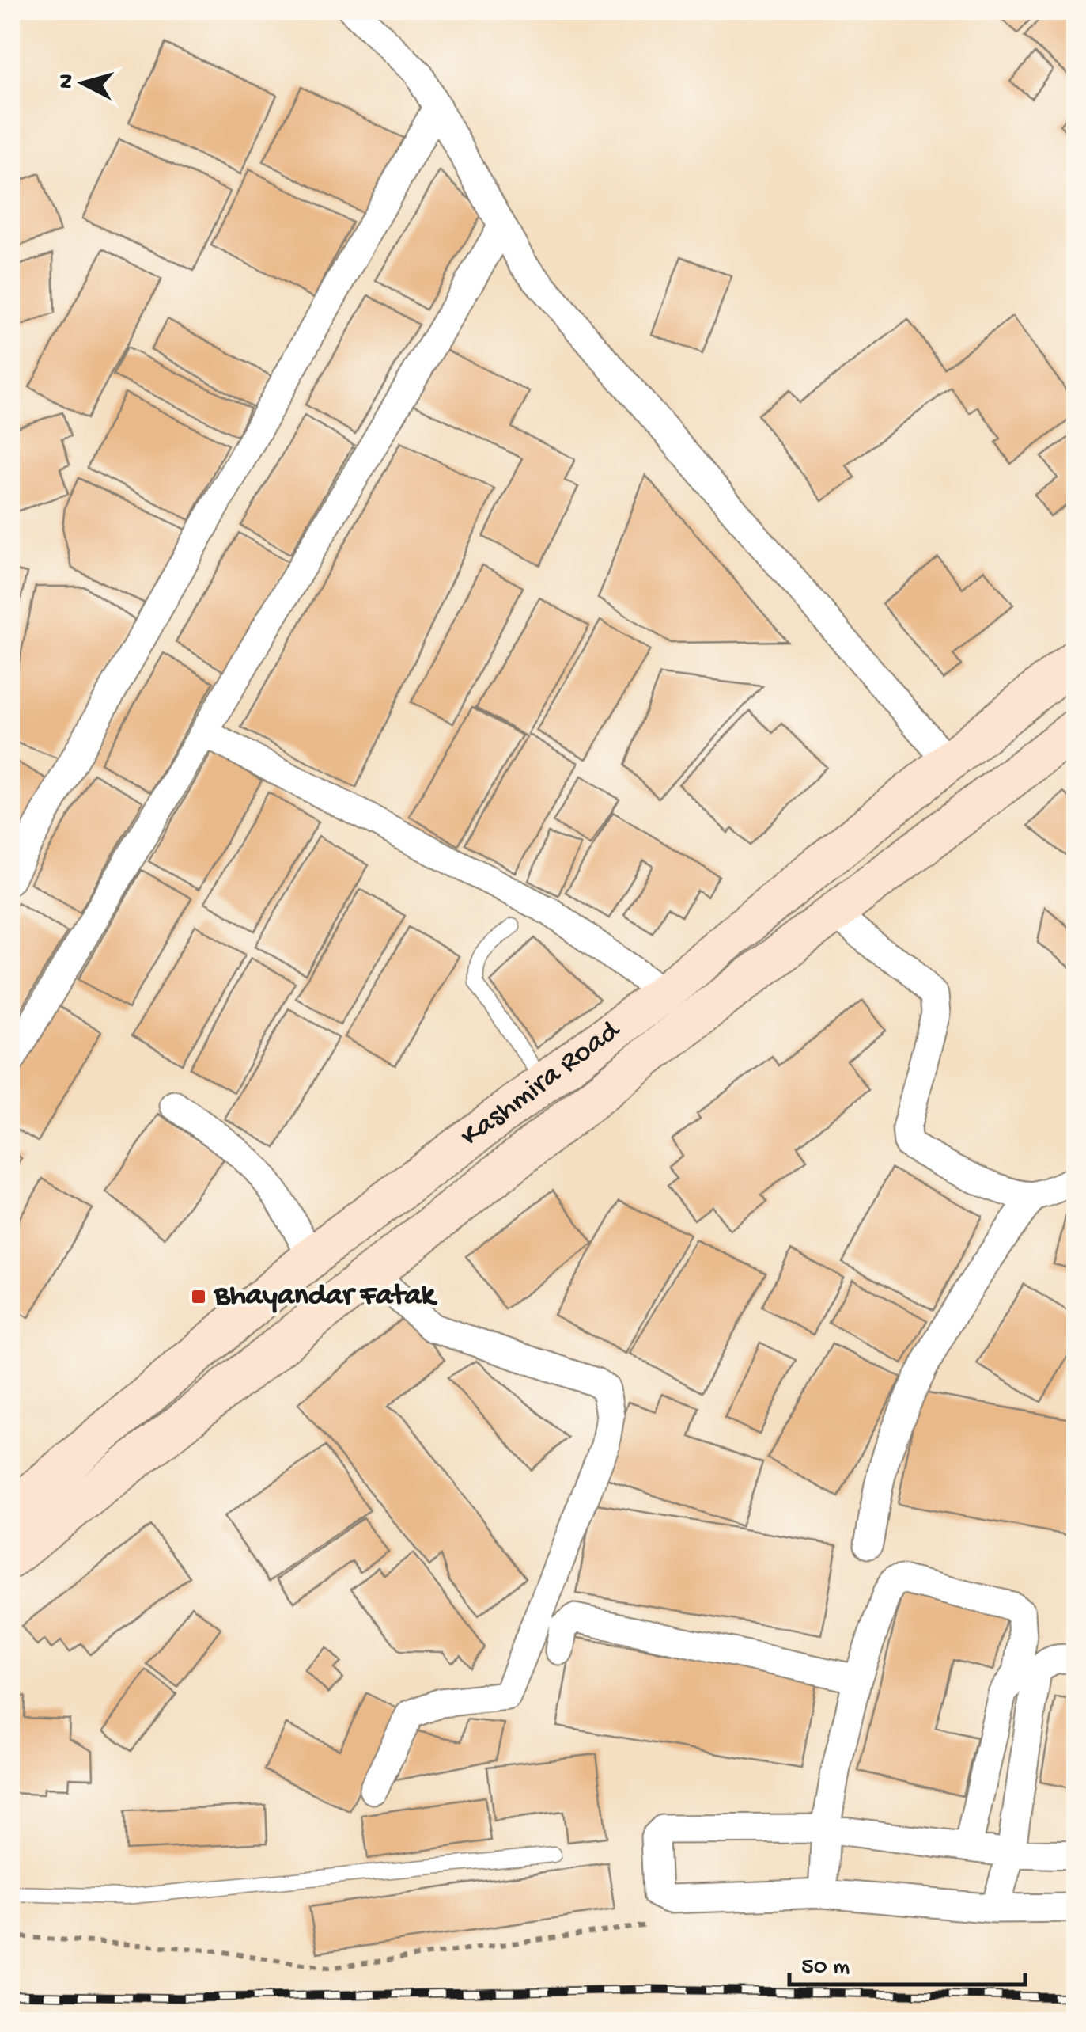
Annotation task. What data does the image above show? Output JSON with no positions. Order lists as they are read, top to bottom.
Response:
{
  "streets": {
    "main road": ["Kashmira Road"]
  },
  "places": {
    "transit": ["Bhayandar Fatak"]
  },
  "scale_bar": "50 m",
  "north": "left"
}
